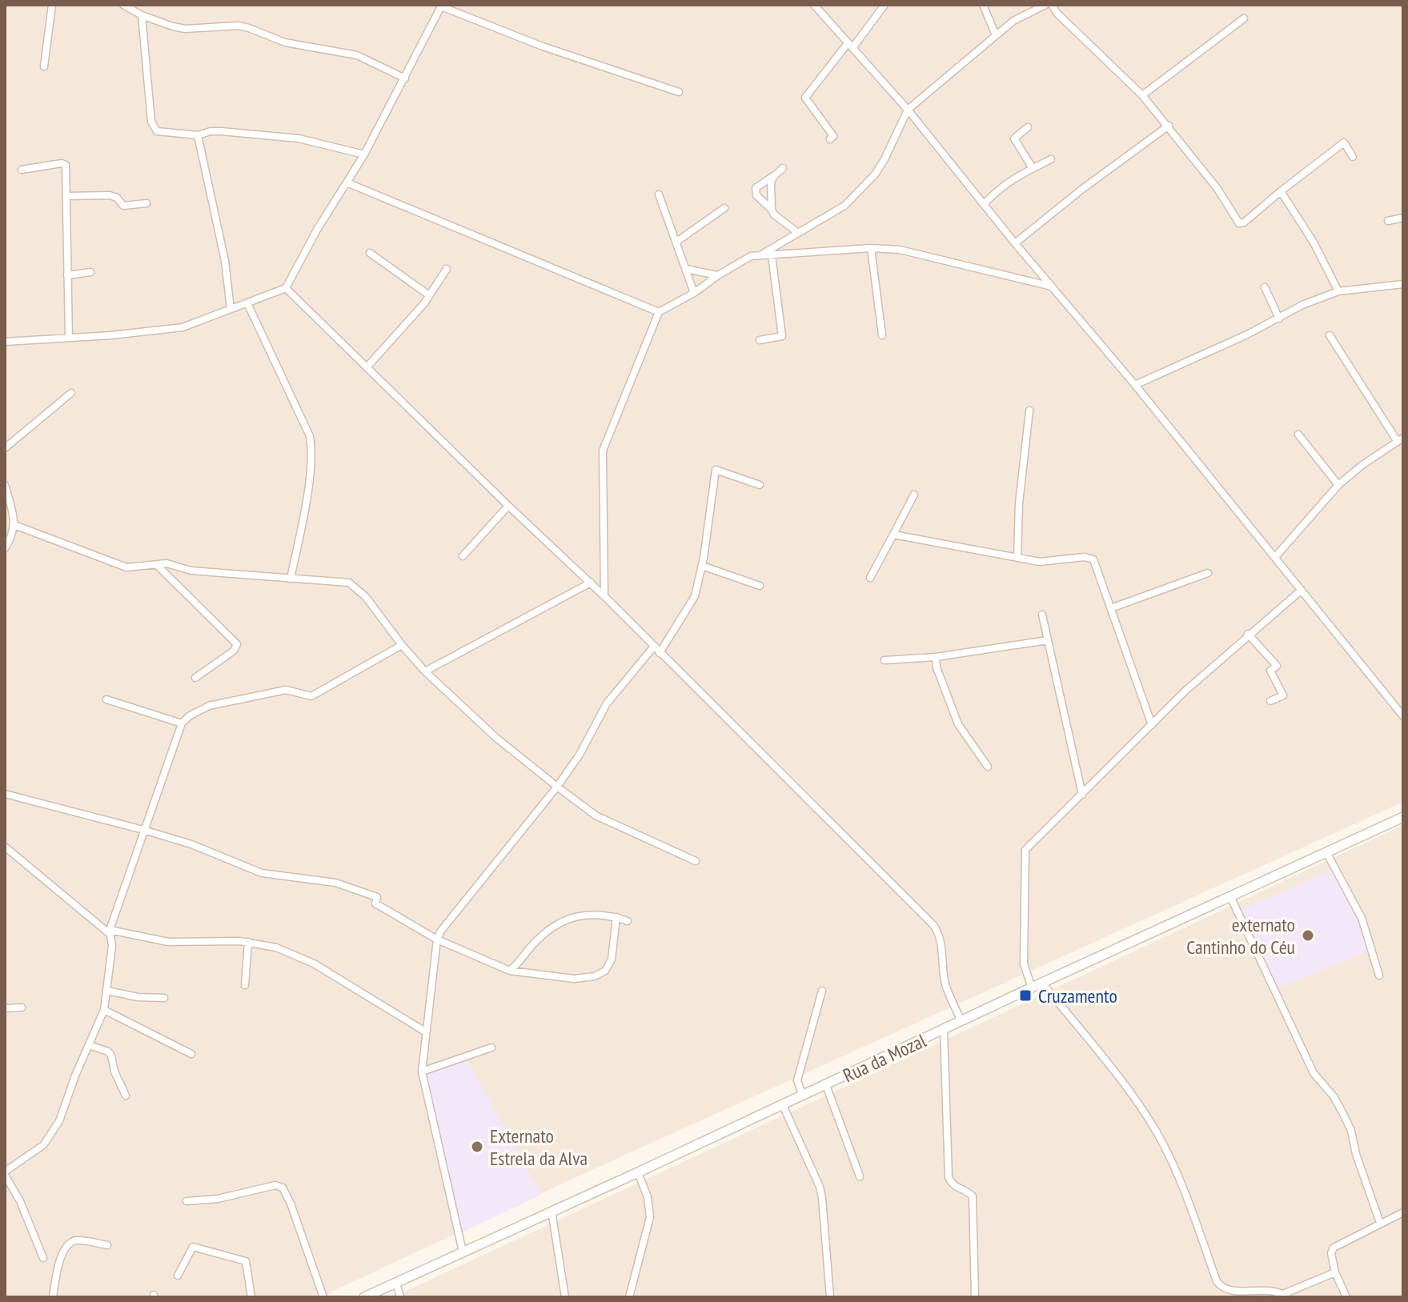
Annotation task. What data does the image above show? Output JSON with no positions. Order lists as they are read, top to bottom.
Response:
{
  "streets": {
    "main road": ["Rua da Mozal"]
  },
  "places": {
    "other": ["externato Cantinho do Céu", "Externato Estrela da Alva"],
    "transit": ["Cruzamento"]
  }
}
